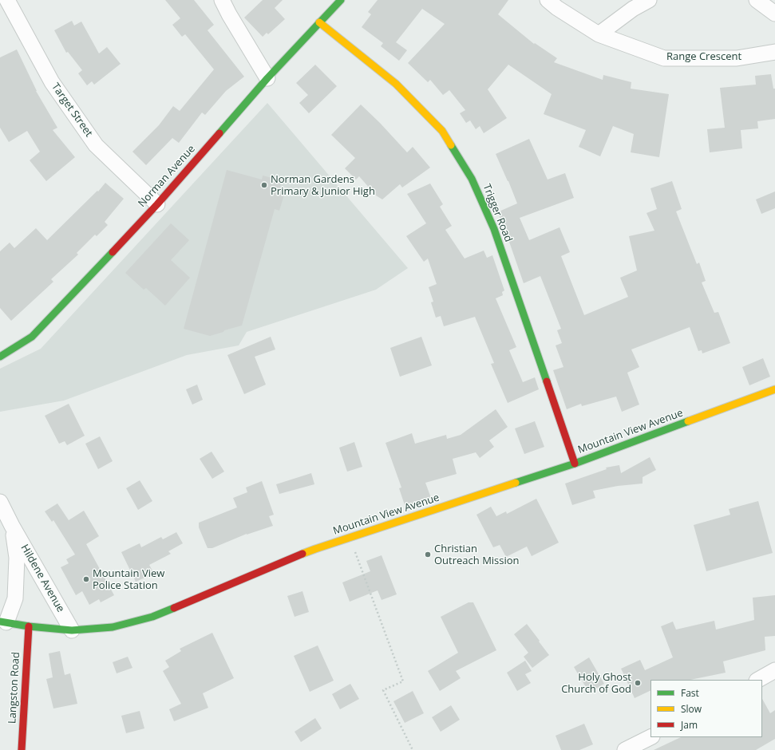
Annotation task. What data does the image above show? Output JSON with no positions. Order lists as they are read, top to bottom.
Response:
{
  "streets": {
    "street": [
      "Range Crescent",
      "Target Street",
      "Norman Avenue",
      "Trigger Road",
      "Mountain View Avenue",
      "Hildene Avenue",
      "Langston Road"
    ]
  },
  "crossings": [
    ["Target Street", "Norman Avenue"],
    ["Norman Avenue", "Trigger Road"],
    ["Trigger Road", "Mountain View Avenue"],
    ["Mountain View Avenue", "Hildene Avenue"],
    ["Mountain View Avenue", "Langston Road"]
  ],
  "places": [
    "Norman Gardens Primary & Junior High",
    "Christian Outreach Mission",
    "Mountain View Police Station",
    "Holy Ghost Church of God"
  ],
  "legend": ["Fast", "Slow", "Jam"]
}
